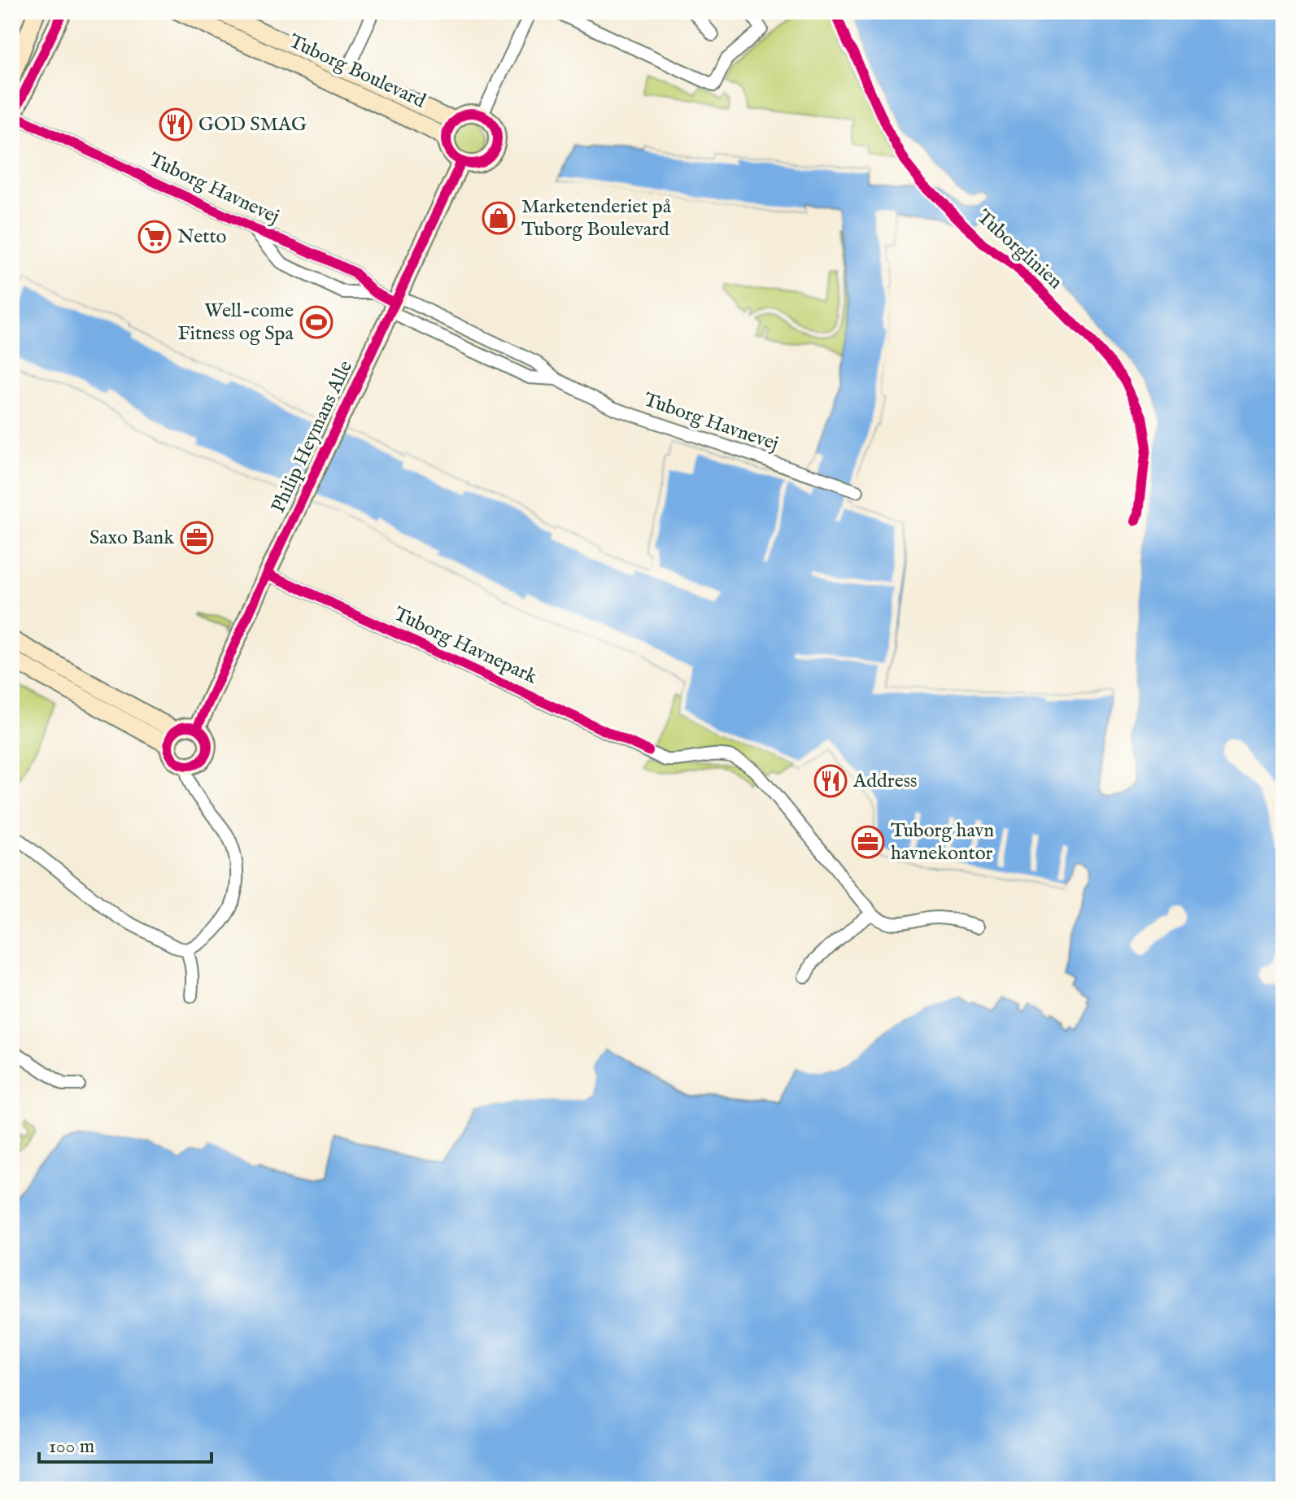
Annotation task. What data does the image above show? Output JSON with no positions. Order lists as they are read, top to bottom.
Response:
{
  "streets": {
    "street": [
      "Tuborg Boulevard",
      "Tuborg Havnevej",
      "Philip Heymans Alle",
      "Tuborg Havnepark"
    ],
    "cycle path": ["Tuborglinien"]
  },
  "crossings": [
    ["Tuborg Boulevard", "Philip Heymans Alle"],
    ["Tuborg Havnevej", "Philip Heymans Alle"],
    ["Philip Heymans Alle", "Tuborg Havnepark"]
  ],
  "places": {
    "restaurant": ["GOD SMAG", "Address"],
    "shop": ["Marketenderiet på Tuborg Boulevard"],
    "supermarket": ["Netto"],
    "sports": ["Well-come Fitness og Spa"],
    "office": ["Saxo Bank", "Tuborg havn havnekontor"]
  },
  "scale_bar": "100 m"
}
